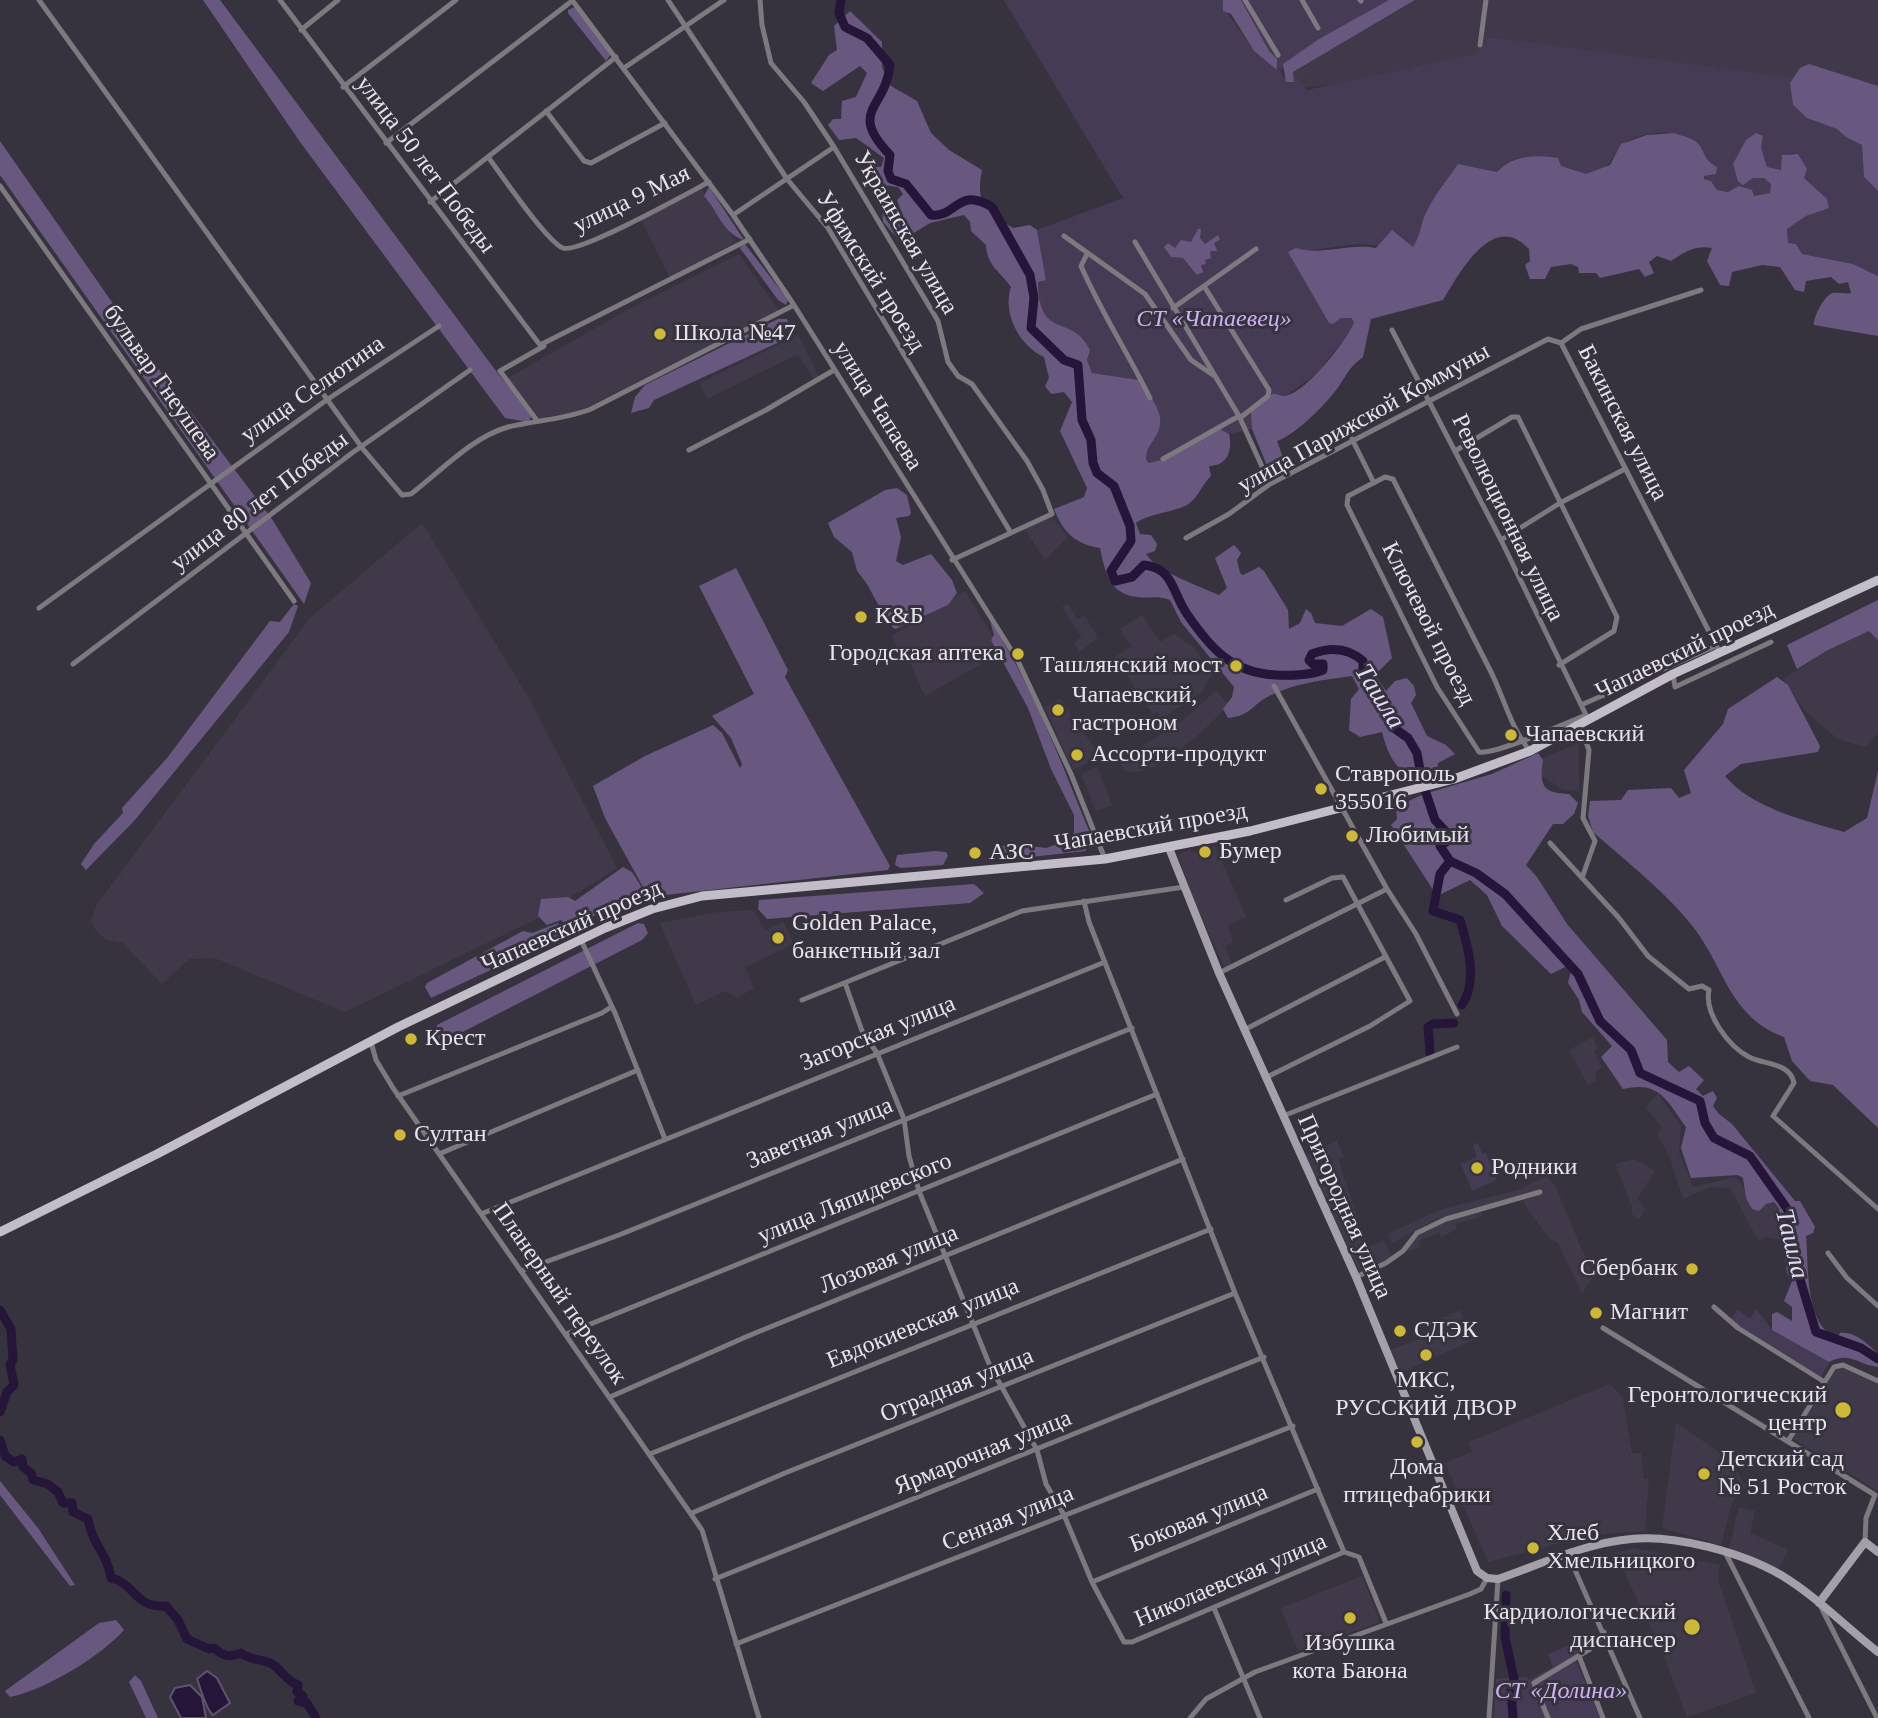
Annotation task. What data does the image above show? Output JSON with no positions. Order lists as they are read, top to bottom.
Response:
{
  "streets": {
    "main road": ["Чапаевский проезд"],
    "street": [
      "улица 50 лет Победы",
      "улица 9 Мая",
      "Украинская улица",
      "Уфимский проезд",
      "бульвар Гнеушева",
      "улица Селютина",
      "улица Чапаева",
      "улица Парижской Коммуны",
      "Бакинская улица",
      "улица 80 лет Победы",
      "Революционная улица",
      "Ключевой проезд",
      "Загорская улица",
      "Заветная улица",
      "улица Ляпидевского",
      "Пригородная улица",
      "Лозовая улица",
      "Планерный переулок",
      "Евдокиевская улица",
      "Отрадная улица",
      "Ярмарочная улица",
      "Сенная улица",
      "Боковая улица",
      "Николаевская улица"
    ]
  },
  "crossings": [
    ["улица 9 Мая", "улица Чапаева"],
    ["Украинская улица", "Уфимский проезд"],
    ["бульвар Гнеушева", "улица Селютина"],
    ["бульвар Гнеушева", "улица 80 лет Победы"],
    ["улица Чапаева", "Чапаевский проезд"],
    ["улица Парижской Коммуны", "Бакинская улица"],
    ["улица Парижской Коммуны", "Революционная улица"],
    ["Бакинская улица", "Чапаевский проезд"],
    ["Революционная улица", "Ключевой проезд"],
    ["Революционная улица", "Чапаевский проезд"],
    ["Ключевой проезд", "Чапаевский проезд"],
    ["Чапаевский проезд", "Пригородная улица"],
    ["Чапаевский проезд", "Планерный переулок"],
    ["Загорская улица", "Планерный переулок"],
    ["Заветная улица", "Планерный переулок"],
    ["улица Ляпидевского", "Планерный переулок"],
    ["Лозовая улица", "Планерный переулок"],
    ["Планерный переулок", "Евдокиевская улица"],
    ["Планерный переулок", "Отрадная улица"],
    ["Планерный переулок", "Ярмарочная улица"],
    ["Планерный переулок", "Сенная улица"],
    ["Боковая улица", "Николаевская улица"]
  ],
  "water": ["Ташла"],
  "parks": ["СТ «Чапаевец»", "СТ «Долина»"],
  "places": [
    "Школа №47",
    "К&Б",
    "Городская аптека",
    "Ташлянский мост",
    "Чапаевский, гастроном",
    "Чапаевский",
    "Ассорти-продукт",
    "Ставрополь 355016",
    "Любимый",
    "Бумер",
    "АЗС",
    "Golden Palace, банкетный зал",
    "Крест",
    "Султан",
    "Родники",
    "Сбербанк",
    "Магнит",
    "СДЭК",
    "МКС, РУССКИЙ ДВОР",
    "Геронтологический центр",
    "Дома птицефабрики",
    "Детский сад № 51 Росток",
    "Хлеб Хмельницкого",
    "Избушка кота Баюна",
    "Кардиологический диспансер"
  ]
}
